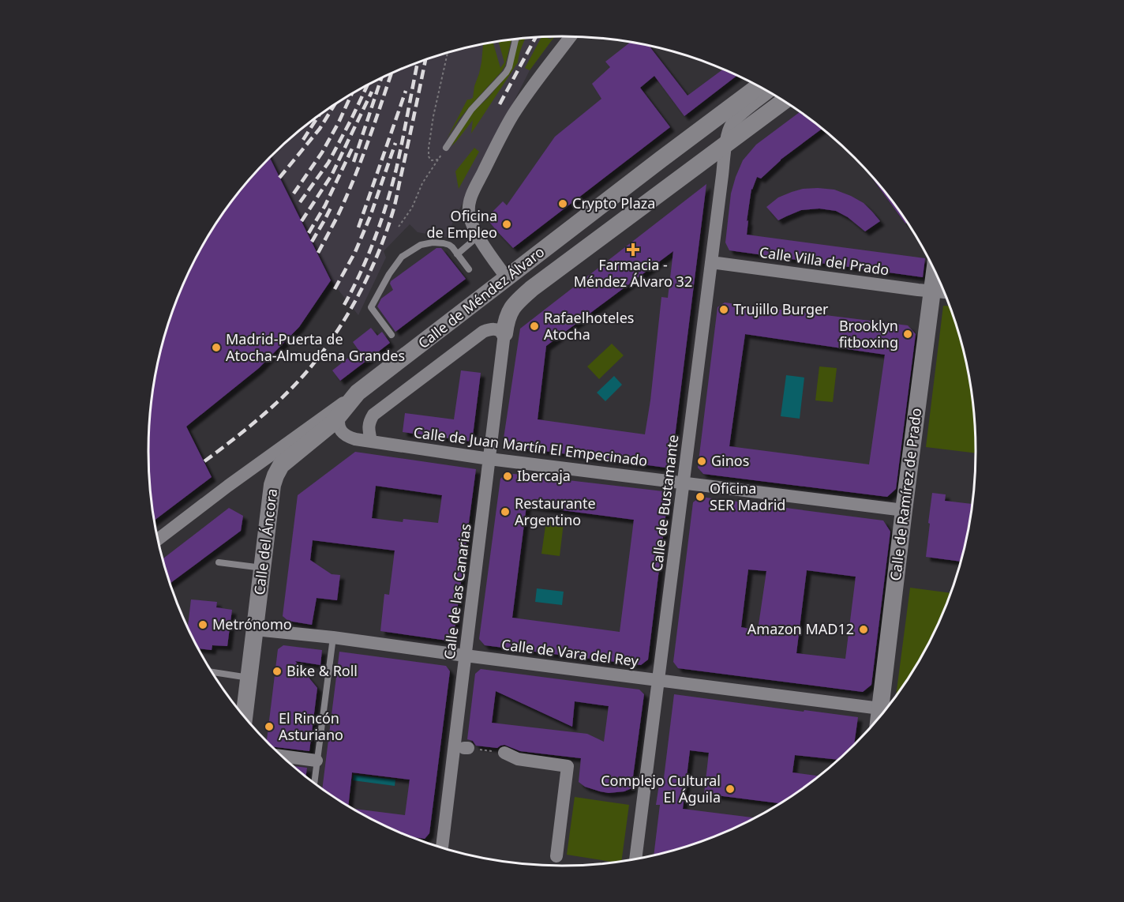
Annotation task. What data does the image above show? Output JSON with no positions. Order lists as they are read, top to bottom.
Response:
{
  "streets": {
    "main road": ["Calle de Méndez Álvaro", "Calle de Ramírez de Prado", "Calle del Áncora"],
    "street": [
      "Calle Villa del Prado",
      "Calle de Juan Martín El Empecinado",
      "Calle de Bustamante",
      "Calle de las Canarias",
      "Calle de Vara del Rey"
    ]
  },
  "crossings": [
    ["Calle Villa del Prado", "Calle de Ramírez de Prado"],
    ["Calle Villa del Prado", "Calle de Bustamante"],
    ["Calle de Méndez Álvaro", "Calle de Juan Martín El Empecinado"],
    ["Calle de Méndez Álvaro", "Calle de Bustamante"],
    ["Calle de Méndez Álvaro", "Calle del Áncora"],
    ["Calle de Méndez Álvaro", "Calle de las Canarias"],
    ["Calle de Juan Martín El Empecinado", "Calle de Ramírez de Prado"],
    ["Calle de Juan Martín El Empecinado", "Calle de Bustamante"],
    ["Calle de Juan Martín El Empecinado", "Calle del Áncora"],
    ["Calle de Juan Martín El Empecinado", "Calle de las Canarias"],
    ["Calle de Ramírez de Prado", "Calle de Vara del Rey"],
    ["Calle de Bustamante", "Calle de Vara del Rey"],
    ["Calle del Áncora", "Calle de Vara del Rey"],
    ["Calle de las Canarias", "Calle de Vara del Rey"]
  ],
  "places": {
    "other": [
      "Crypto Plaza",
      "Oficina de Empleo",
      "Trujillo Burger",
      "Rafaelhoteles Atocha",
      "Brooklyn fitboxing",
      "Madrid-Puerta de Atocha-Almudena Grandes",
      "Ginos",
      "Ibercaja",
      "Oficina SER Madrid",
      "Restaurante Argentino",
      "Metrónomo",
      "Amazon MAD12",
      "Bike & Roll",
      "El Rincón Asturiano",
      "Complejo Cultural El Águila"
    ],
    "health": ["Farmacia - Méndez Álvaro 32"]
  }
}
